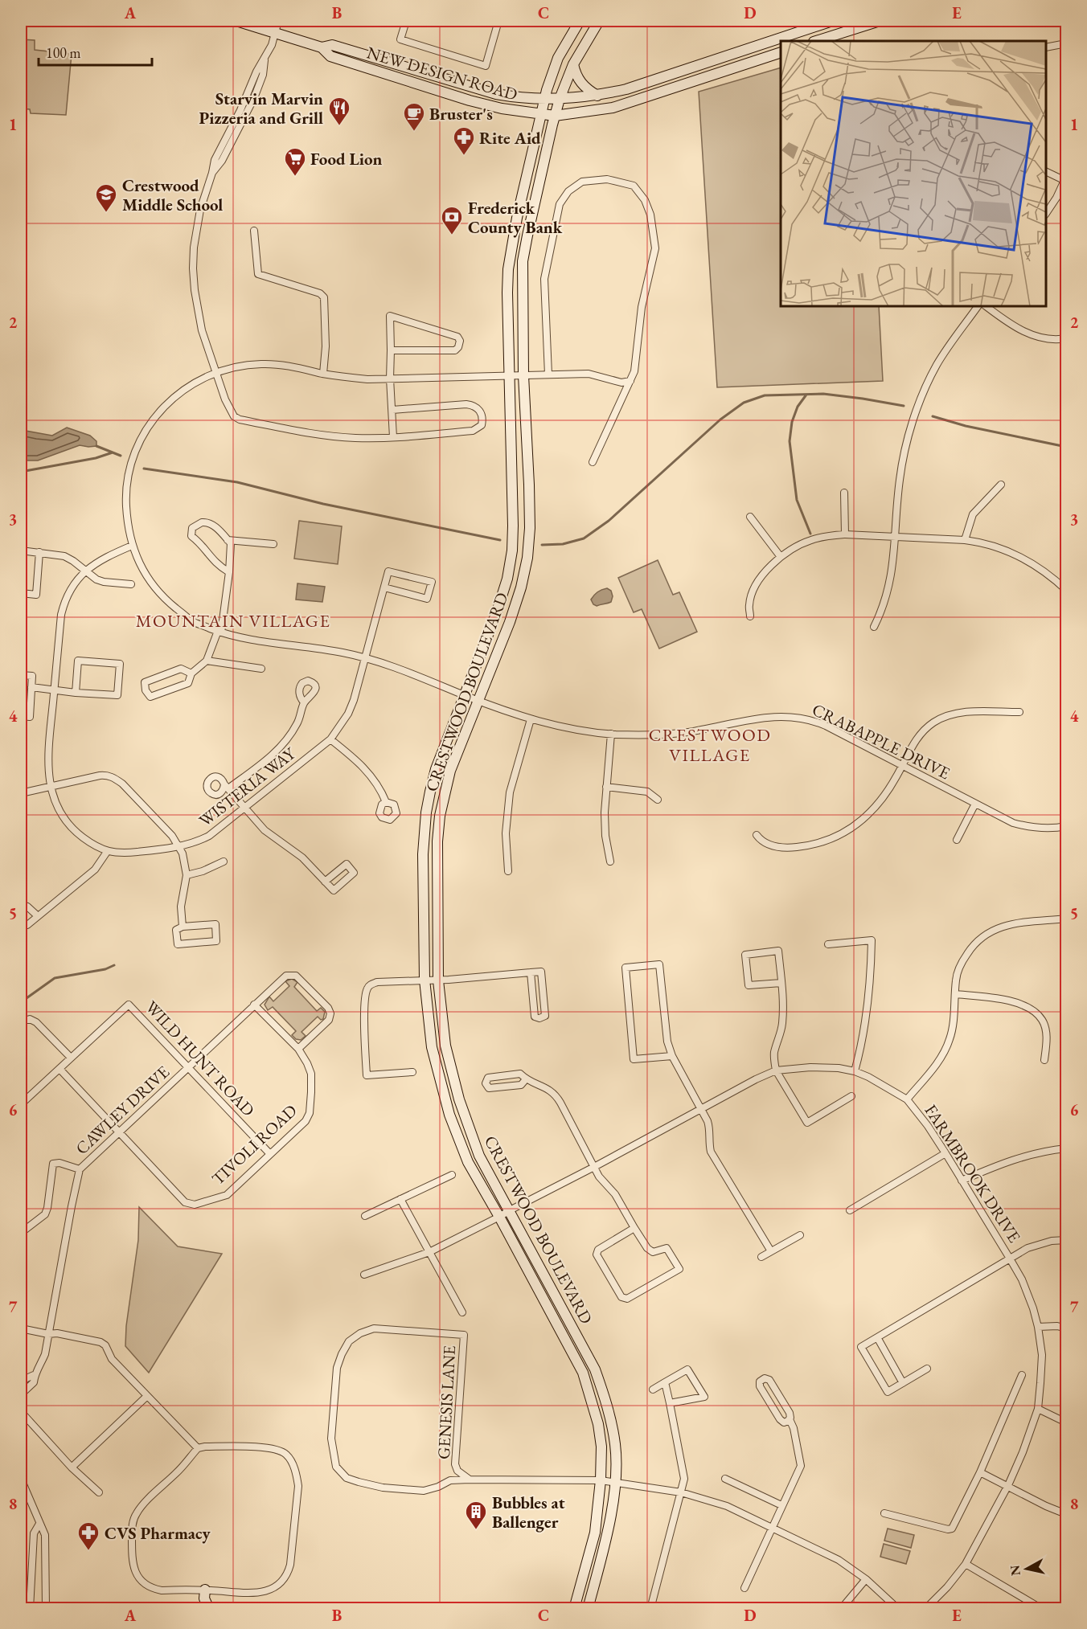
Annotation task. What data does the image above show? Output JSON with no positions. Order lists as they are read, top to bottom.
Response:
{
  "streets": {
    "main road": ["NEW DESIGN ROAD", "CRESTWOOD BOULEVARD"],
    "street": [
      "CRABAPPLE DRIVE",
      "WISTERIA WAY",
      "WILD HUNT ROAD",
      "CAWLEY DRIVE",
      "TIVOLI ROAD",
      "FARMBROOK DRIVE",
      "GENESIS LANE"
    ]
  },
  "crossings": [
    ["NEW DESIGN ROAD", "CRESTWOOD BOULEVARD"],
    ["CRESTWOOD BOULEVARD", "CRABAPPLE DRIVE"],
    ["CRESTWOOD BOULEVARD", "FARMBROOK DRIVE"],
    ["CRABAPPLE DRIVE", "WISTERIA WAY"],
    ["WILD HUNT ROAD", "CAWLEY DRIVE"],
    ["WILD HUNT ROAD", "TIVOLI ROAD"],
    ["CAWLEY DRIVE", "TIVOLI ROAD"]
  ],
  "districts": ["MOUNTAIN VILLAGE", "CRESTWOOD VILLAGE"],
  "places": {
    "restaurant": ["Starvin Marvin Pizzeria and Grill"],
    "cafe": ["Bruster's"],
    "pharmacy": ["Rite Aid", "CVS Pharmacy"],
    "supermarket": ["Food Lion"],
    "school or university": ["Crestwood Middle School"],
    "bank": ["Frederick County Bank"],
    "building": ["Bubbles at Ballenger"]
  },
  "scale_bar": "100 m",
  "north": "left",
  "grid": {
    "columns": [
      "A",
      "B",
      "C",
      "D",
      "E"
    ],
    "rows": [
      "1",
      "2",
      "3",
      "4",
      "5",
      "6",
      "7",
      "8"
    ]
  }
}
